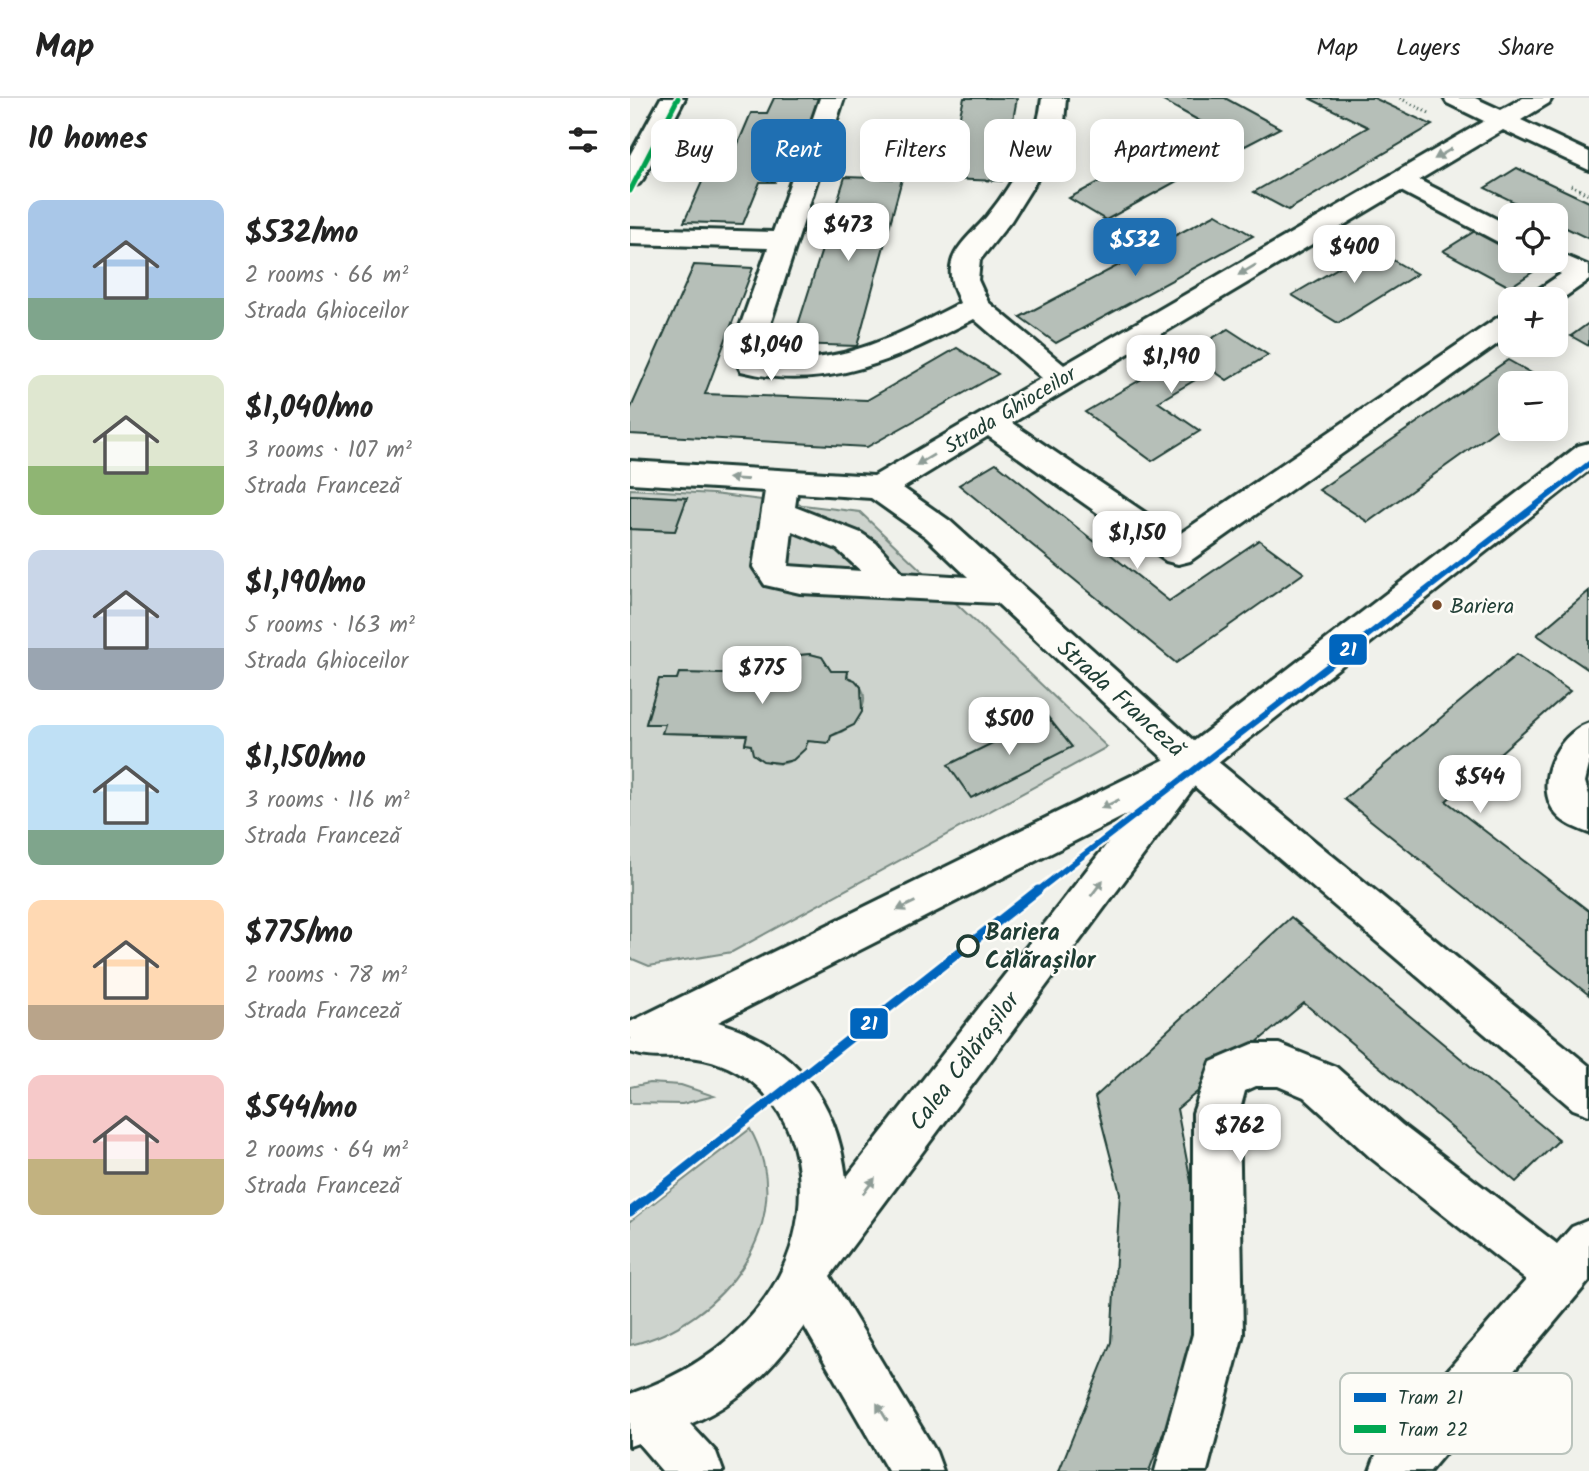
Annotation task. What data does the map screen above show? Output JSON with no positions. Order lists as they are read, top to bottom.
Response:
{
  "streets": {
    "street": ["Strada Ghioceilor", "Strada Franceză", "Calea Călărașilor"]
  },
  "crossings": [
    ["Strada Ghioceilor", "Strada Franceză"],
    ["Strada Franceză", "Calea Călărașilor"]
  ],
  "one_way": ["Strada Ghioceilor"],
  "places": ["Bariera", "Bariera Călărașilor"],
  "lines": ["tram line 22", "tram line 21"],
  "legend": ["Tram 21", "Tram 22"],
  "page": {
    "header": "Map",
    "nav": ["Map", "Layers", "Share"],
    "heading": "10 homes",
    "chip": [
      "Buy",
      "Rent",
      "Filters",
      "New",
      "Apartment"
    ],
    "list": [
      {
        "name": "$532/mo",
        "note": "2 rooms · 66 m² · Strada Ghioceilor"
      },
      {
        "name": "$1,040/mo",
        "note": "3 rooms · 107 m² · Strada Franceză"
      },
      {
        "name": "$1,190/mo",
        "note": "5 rooms · 163 m² · Strada Ghioceilor"
      },
      {
        "name": "$1,150/mo",
        "note": "3 rooms · 116 m² · Strada Franceză"
      },
      {
        "name": "$775/mo",
        "note": "2 rooms · 78 m² · Strada Franceză"
      },
      {
        "name": "$544/mo",
        "note": "2 rooms · 64 m² · Strada Franceză"
      }
    ],
    "map_buttons": ["+", "−"],
    "price": [
      "$473",
      "$532",
      "$400",
      "$1,040",
      "$1,190",
      "$1,150",
      "$775",
      "$500",
      "$544",
      "$762"
    ]
  }
}
